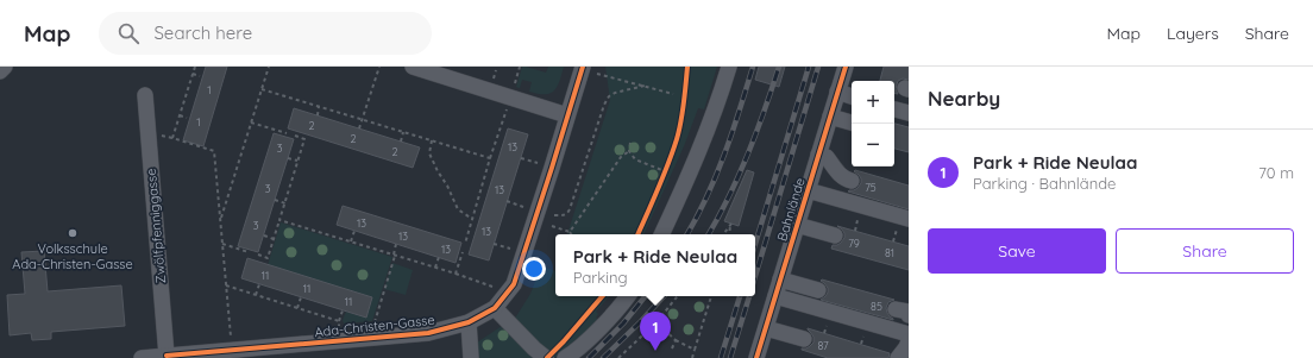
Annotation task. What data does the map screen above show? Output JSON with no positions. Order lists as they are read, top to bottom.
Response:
{
  "streets": {
    "street": ["Bahnlände", "Zwölfpfenniggasse", "Ada-Christen-Gasse"]
  },
  "crossings": [
    ["Zwölfpfenniggasse", "Ada-Christen-Gasse"]
  ],
  "places": ["Volksschule Ada-Christen-Gasse"],
  "house_numbers": [
    "1",
    "1",
    "2",
    "2",
    "13",
    "3",
    "2",
    "75",
    "3",
    "13",
    "13",
    "3",
    "13",
    "13",
    "79",
    "13",
    "81",
    "11",
    "11",
    "11",
    "85",
    "87"
  ],
  "page": {
    "header": "Map",
    "search": "Search here",
    "nav": ["Map", "Layers", "Share"],
    "heading": "Nearby",
    "map_buttons": ["+", "−"],
    "list": [
      {
        "mark": "1",
        "name": "Park + Ride Neulaa",
        "note": "Parking · Bahnlände",
        "value": "70 m"
      }
    ],
    "buttons": ["Save", "Share"],
    "popup": ["Park + Ride Neulaa", "Parking"],
    "pins": "1"
  }
}
